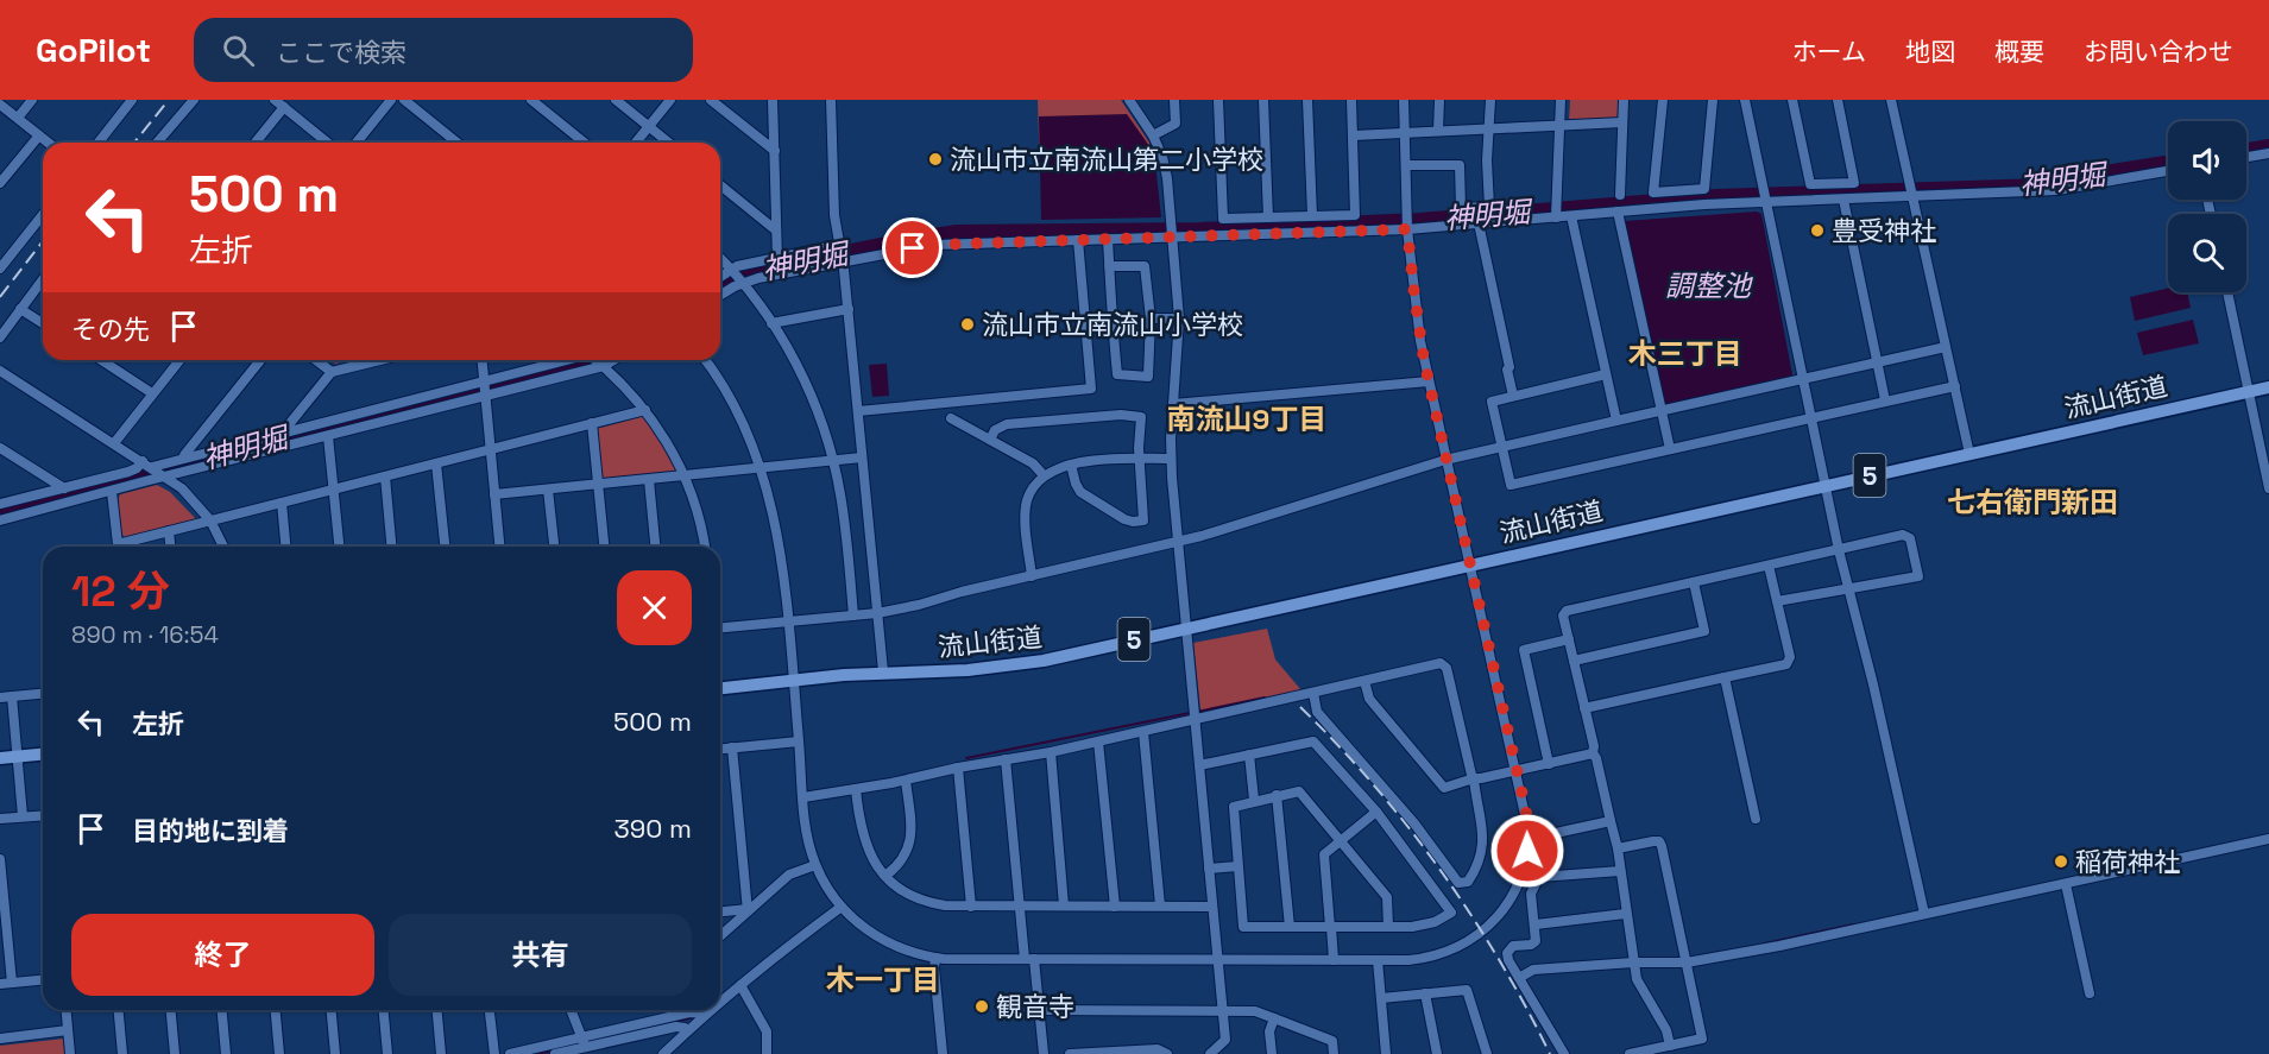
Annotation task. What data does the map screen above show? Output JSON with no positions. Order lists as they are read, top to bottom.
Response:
{
  "streets": {
    "main road": ["流山街道", "5"]
  },
  "districts": [
    "木三丁目",
    "南流山9丁目",
    "七右衛門新田",
    "木一丁目"
  ],
  "water": ["神明堀", "調整池"],
  "places": [
    "流山市立南流山第二小学校",
    "豊受神社",
    "流山市立南流山小学校",
    "稲荷神社",
    "観音寺"
  ],
  "page": {
    "header": "GoPilot",
    "search": "ここで検索",
    "nav": [
      "ホーム",
      "地図",
      "概要",
      "お問い合わせ"
    ],
    "turn": ["500 m", "左折"],
    "then": "その先",
    "heading": ["12 分", "890 m · 16:54"],
    "list": [
      {
        "name": "左折",
        "value": "500 m"
      },
      {
        "name": "目的地に到着",
        "value": "390 m"
      }
    ],
    "buttons": ["終了", "共有"]
  }
}
